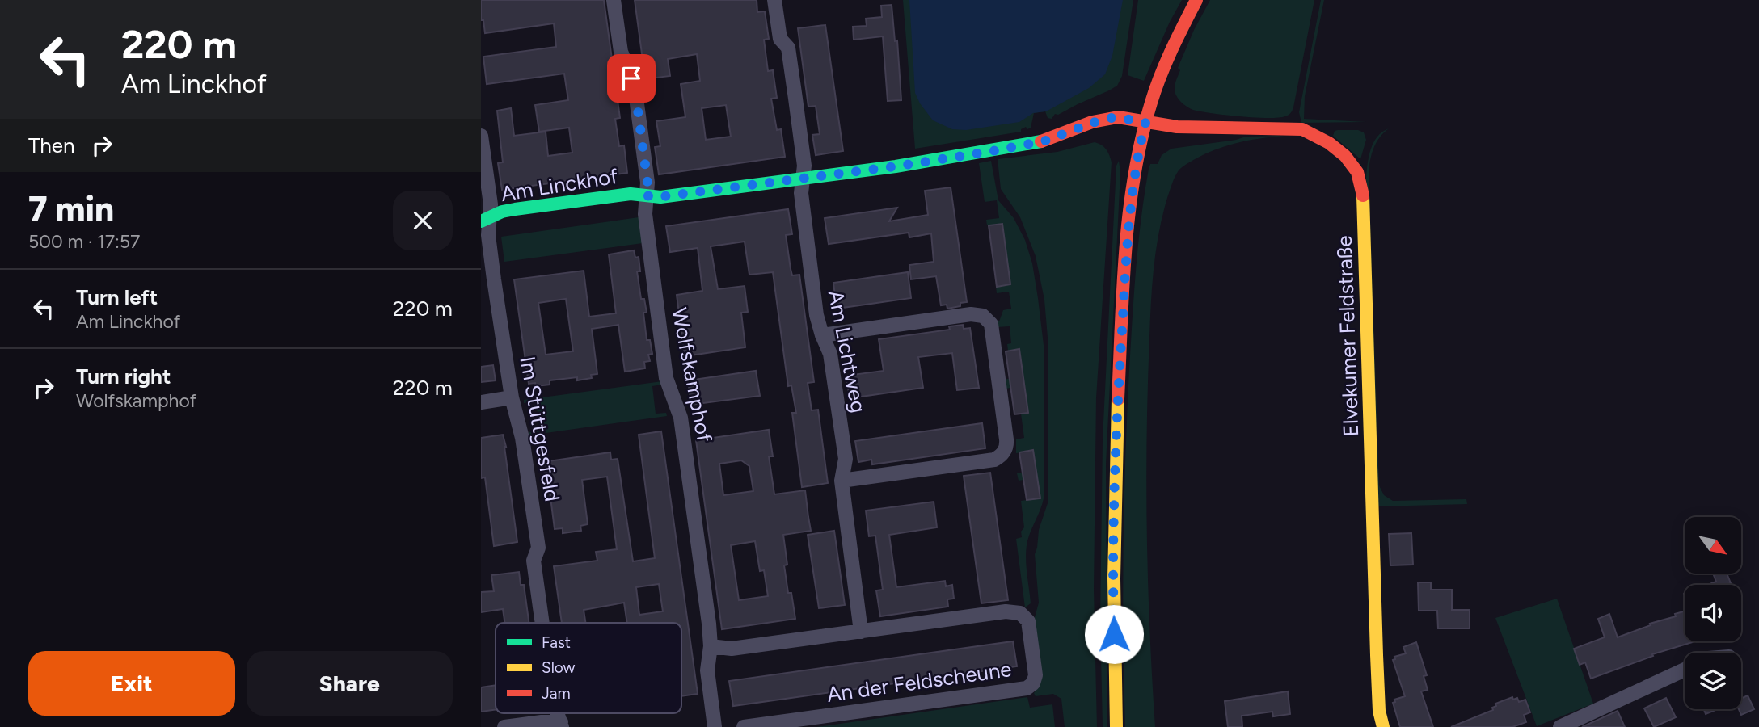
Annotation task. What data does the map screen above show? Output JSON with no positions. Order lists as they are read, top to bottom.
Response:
{
  "streets": {
    "street": [
      "Am Linckhof",
      "Elvekumer Feldstraße",
      "Am Lichtweg",
      "Wolfskamphof",
      "Im Stüttgesfeld",
      "An der Feldscheune"
    ]
  },
  "crossings": [
    ["Am Linckhof", "Elvekumer Feldstraße"],
    ["Am Linckhof", "Am Lichtweg"],
    ["Am Linckhof", "Wolfskamphof"],
    ["Am Linckhof", "Im Stüttgesfeld"],
    ["Am Lichtweg", "An der Feldscheune"]
  ],
  "legend": ["Fast", "Slow", "Jam"],
  "north": "bottom right",
  "page": {
    "turn": ["220 m", "Am Linckhof"],
    "then": "Then",
    "heading": ["7 min", "500 m · 17:57"],
    "list": [
      {
        "name": "Turn left",
        "note": "Am Linckhof",
        "value": "220 m"
      },
      {
        "name": "Turn right",
        "note": "Wolfskamphof",
        "value": "220 m"
      }
    ],
    "buttons": ["Exit", "Share"]
  }
}
